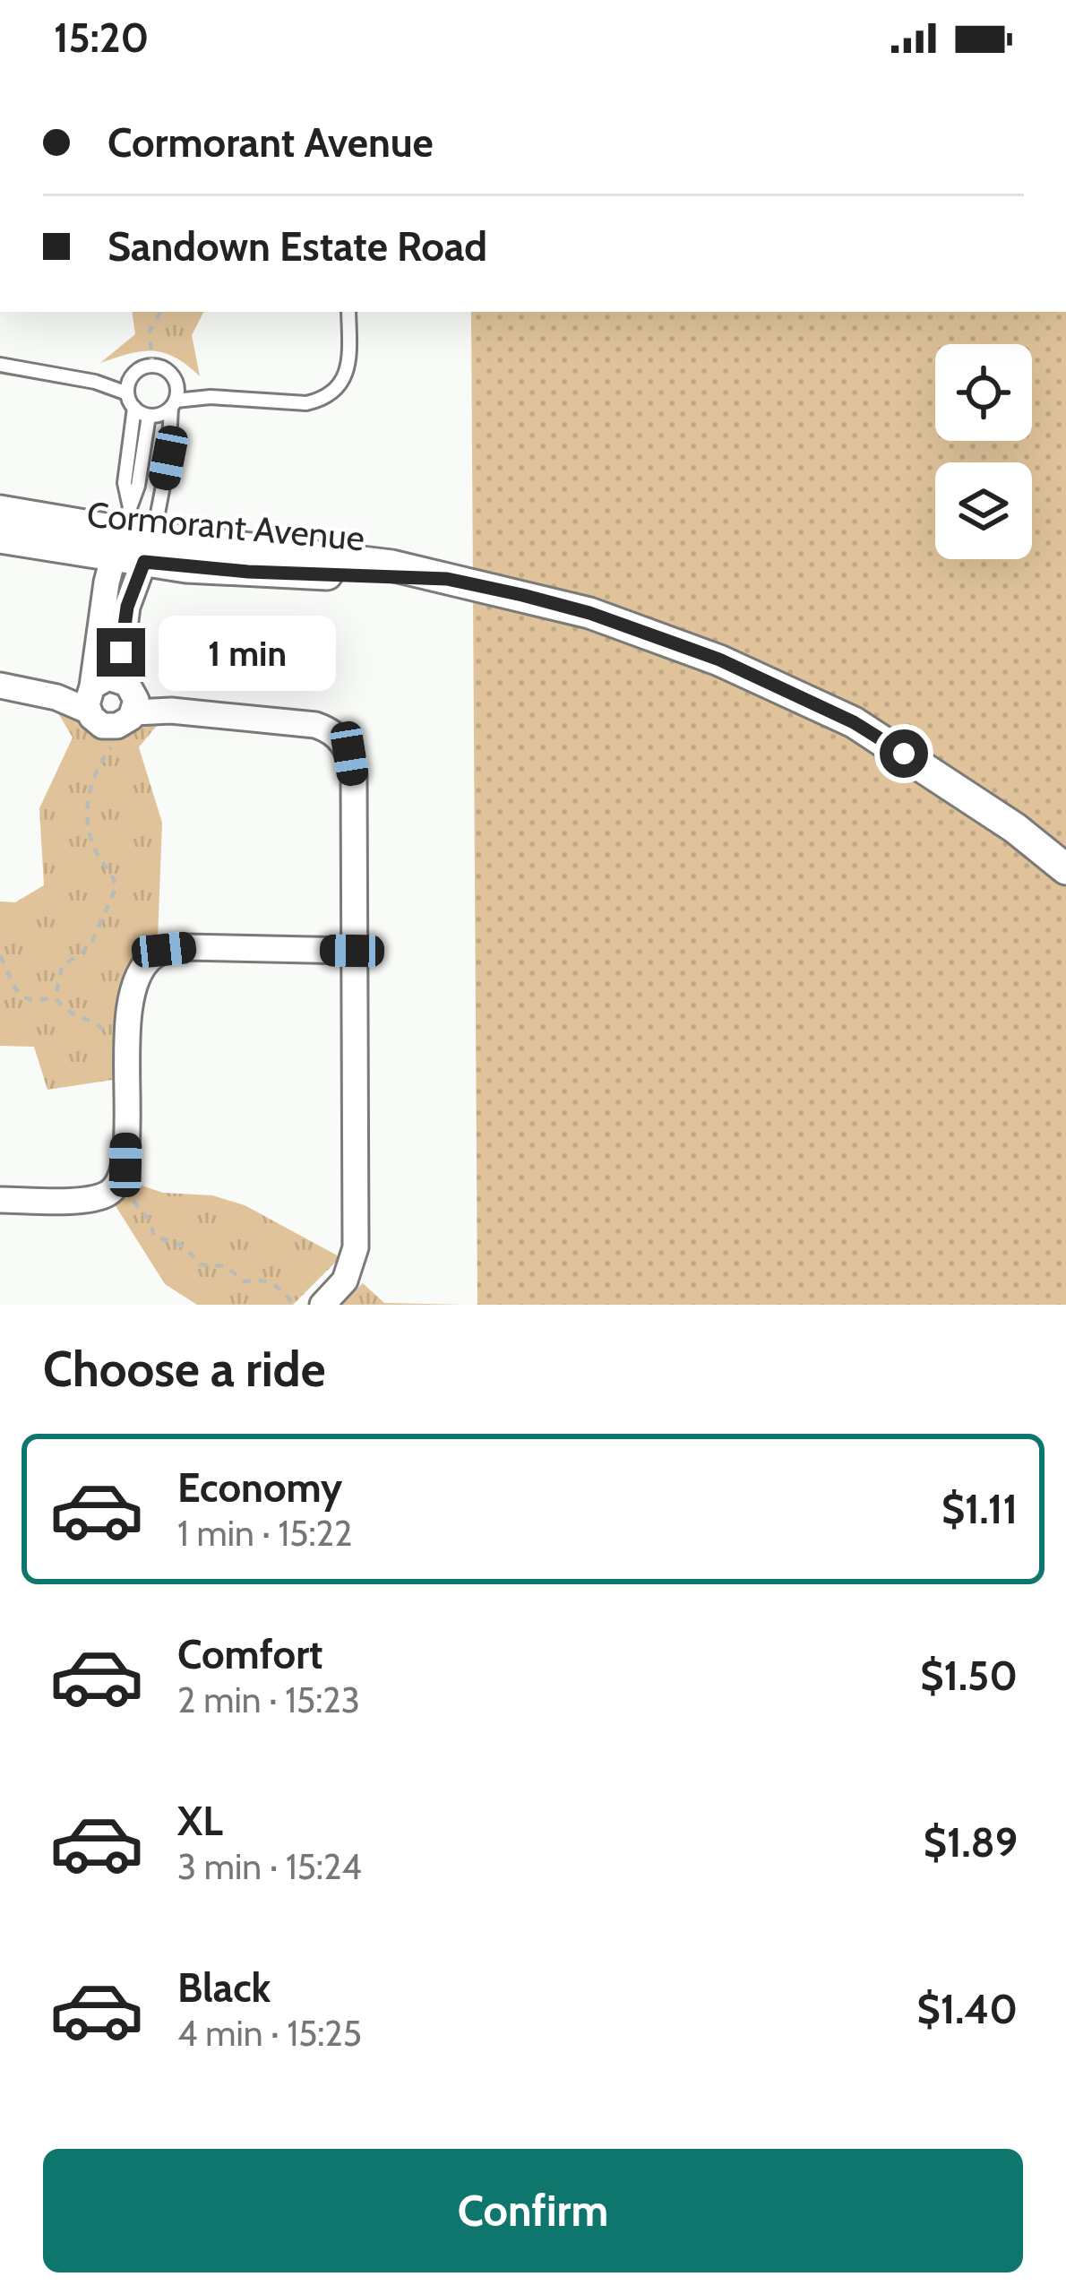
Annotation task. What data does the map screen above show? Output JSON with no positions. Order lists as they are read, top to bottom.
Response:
{
  "streets": {
    "street": ["Cormorant Avenue"]
  },
  "page": {
    "status": "15:20",
    "banner": ["Cormorant Avenue", "Sandown Estate Road"],
    "bubble": "1 min",
    "heading": "Choose a ride",
    "list": [
      {
        "name": "Economy",
        "note": "1 min · 15:22",
        "value": "$1.11"
      },
      {
        "name": "Comfort",
        "note": "2 min · 15:23",
        "value": "$1.50"
      },
      {
        "name": "XL",
        "note": "3 min · 15:24",
        "value": "$1.89"
      },
      {
        "name": "Black",
        "note": "4 min · 15:25",
        "value": "$1.40"
      }
    ],
    "buttons": "Confirm"
  }
}
